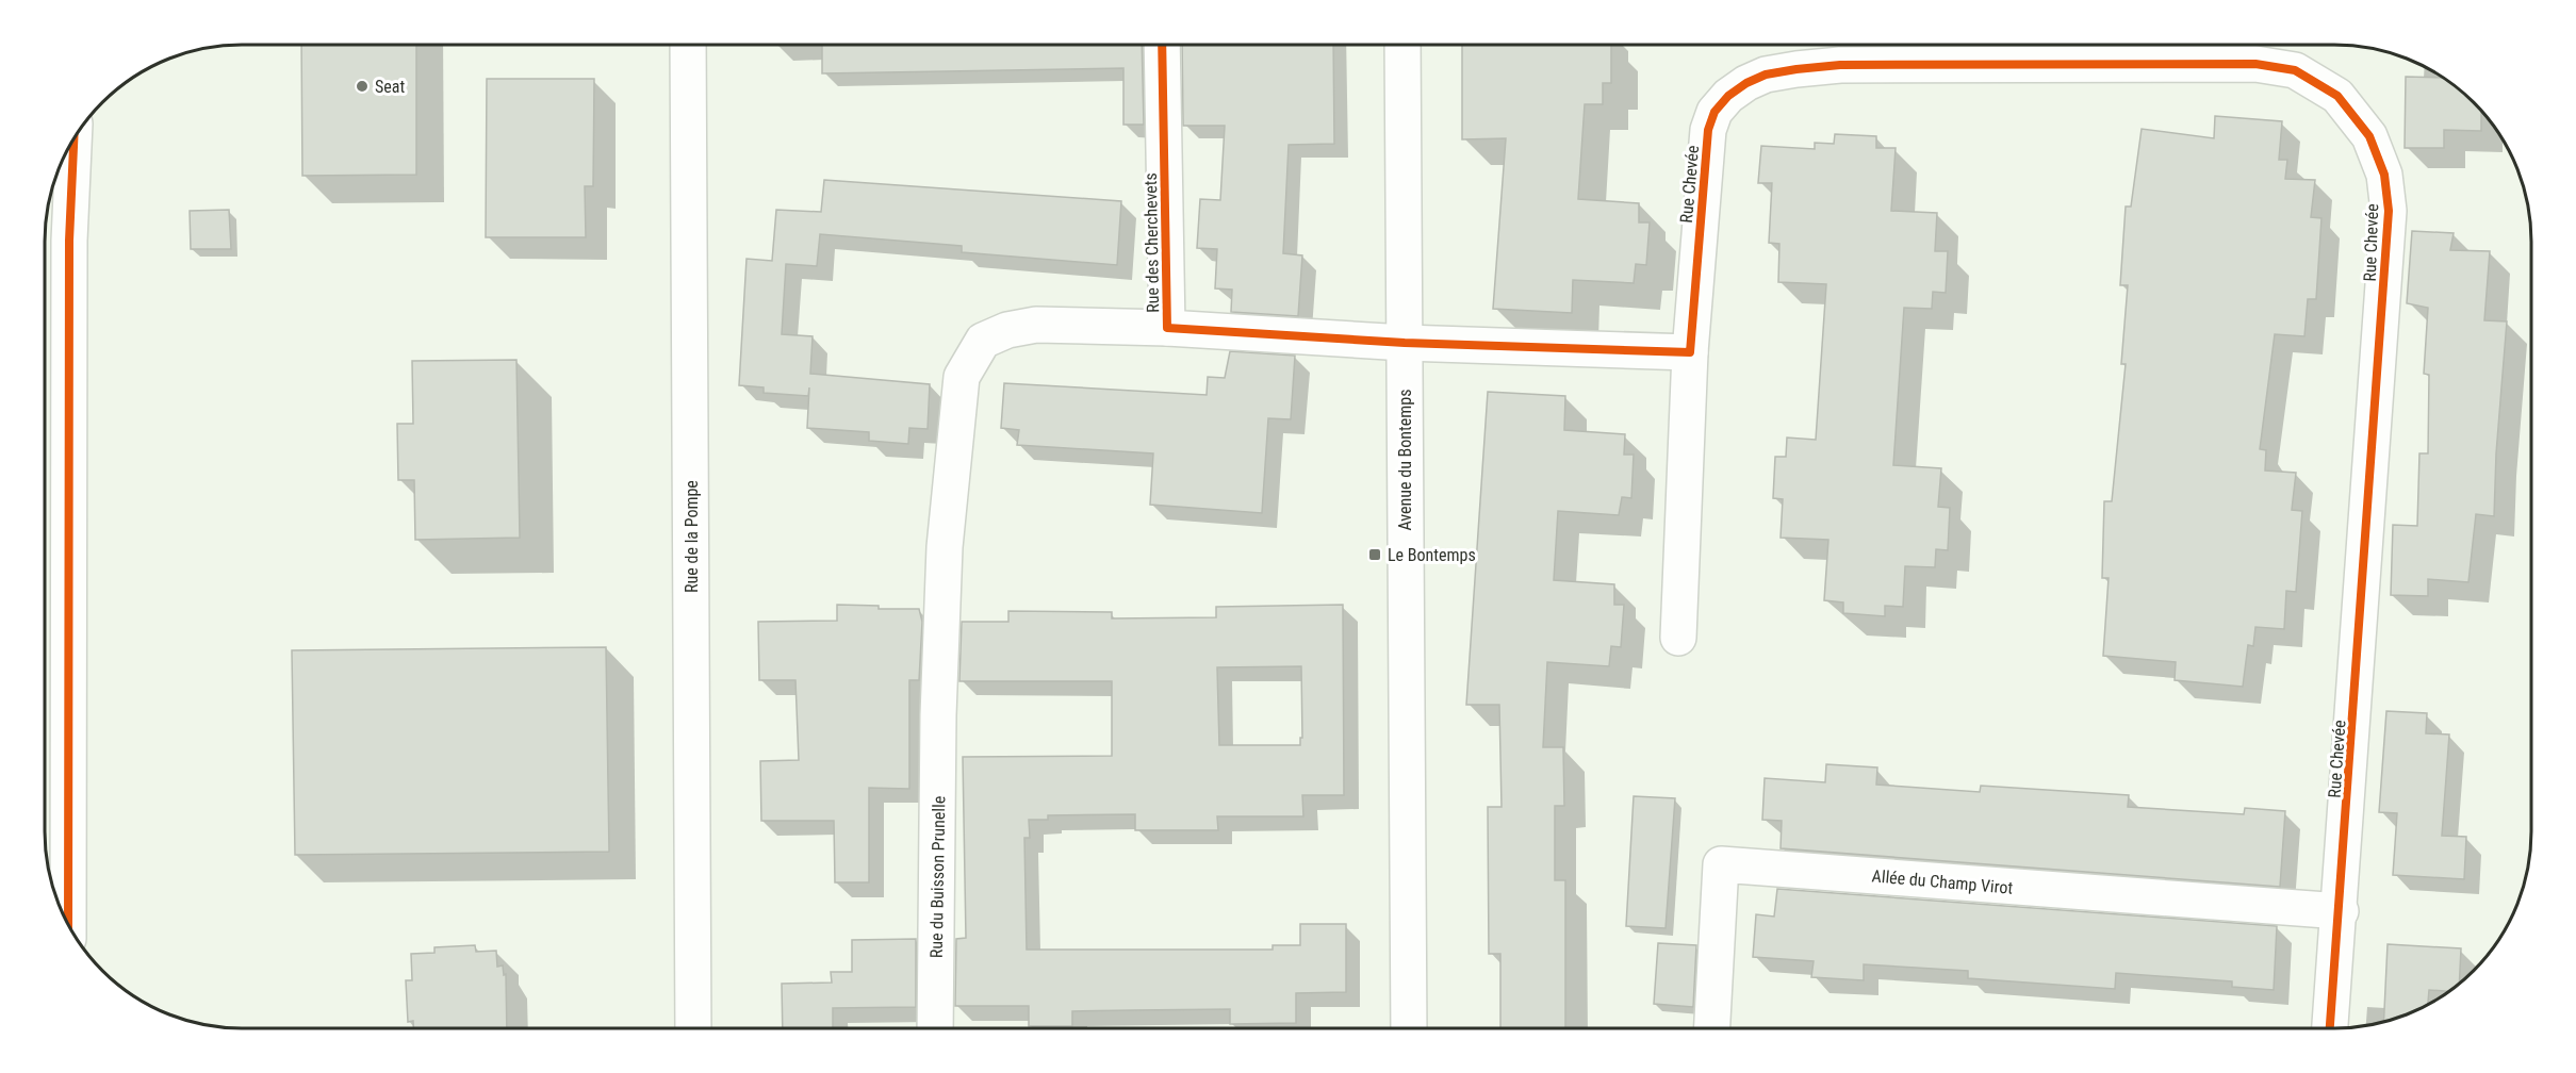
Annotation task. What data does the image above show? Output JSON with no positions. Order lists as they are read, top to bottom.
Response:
{
  "streets": {
    "street": [
      "Rue Chevée",
      "Rue des Cherchevets",
      "Avenue du Bontemps",
      "Rue de la Pompe",
      "Rue du Buisson Prunelle",
      "Allée du Champ Virot"
    ]
  },
  "crossings": [
    ["Rue Chevée", "Allée du Champ Virot"],
    ["Rue des Cherchevets", "Avenue du Bontemps"],
    ["Rue des Cherchevets", "Rue du Buisson Prunelle"]
  ],
  "places": {
    "other": ["Seat"],
    "transit": ["Le Bontemps"]
  }
}
